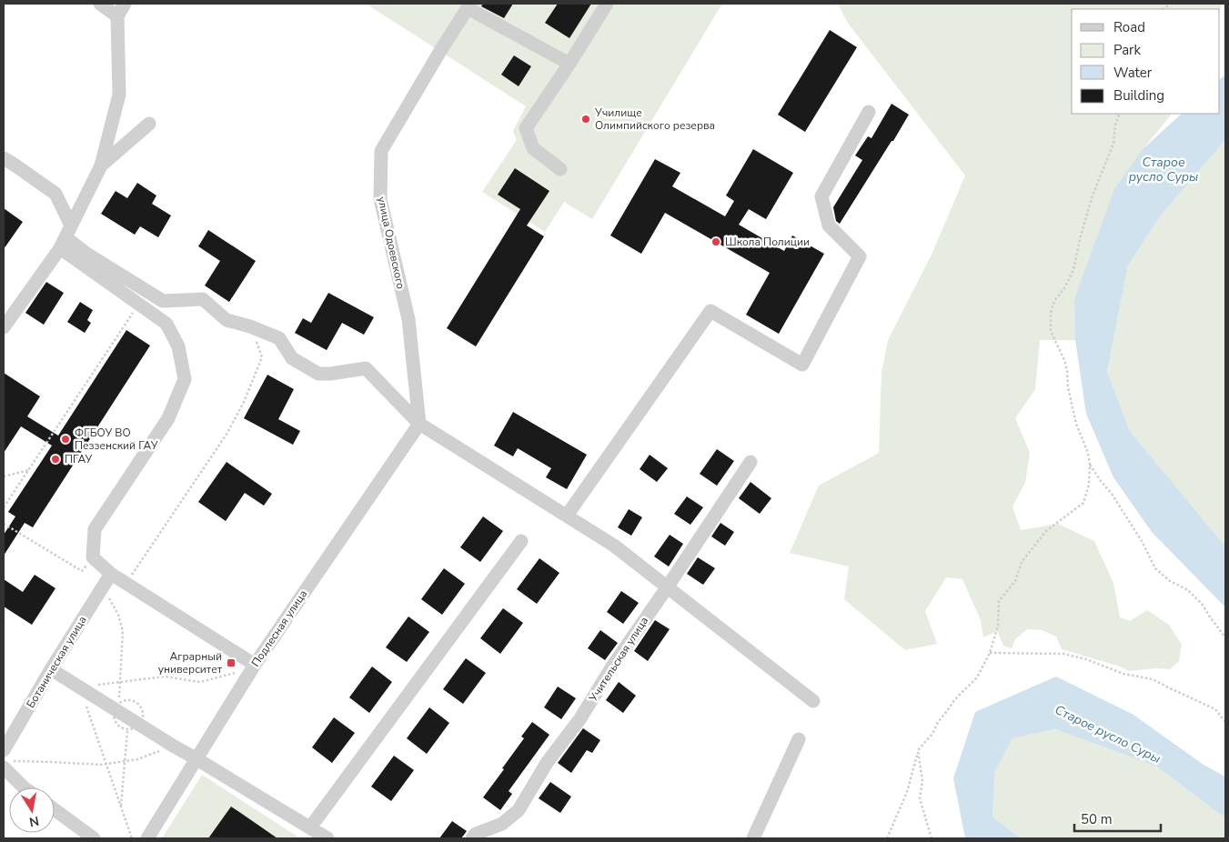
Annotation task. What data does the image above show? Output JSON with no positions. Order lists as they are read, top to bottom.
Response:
{
  "streets": {
    "street": [
      "улица Одоевского",
      "Подлесная улица",
      "Учительская улица",
      "Ботаническая улица"
    ]
  },
  "crossings": [
    ["улица Одоевского", "Подлесная улица"]
  ],
  "water": ["Старое русло Суры"],
  "places": {
    "other": [
      "Училище Олимпийского резерва",
      "Школа Полиции",
      "ФГБОУ ВО Пеззенский ГАУ",
      "ПГАУ"
    ],
    "transit": ["Аграрный университет"]
  },
  "legend": [
    "Road",
    "Park",
    "Water",
    "Building"
  ],
  "scale_bar": "50 m",
  "north": "bottom"
}
